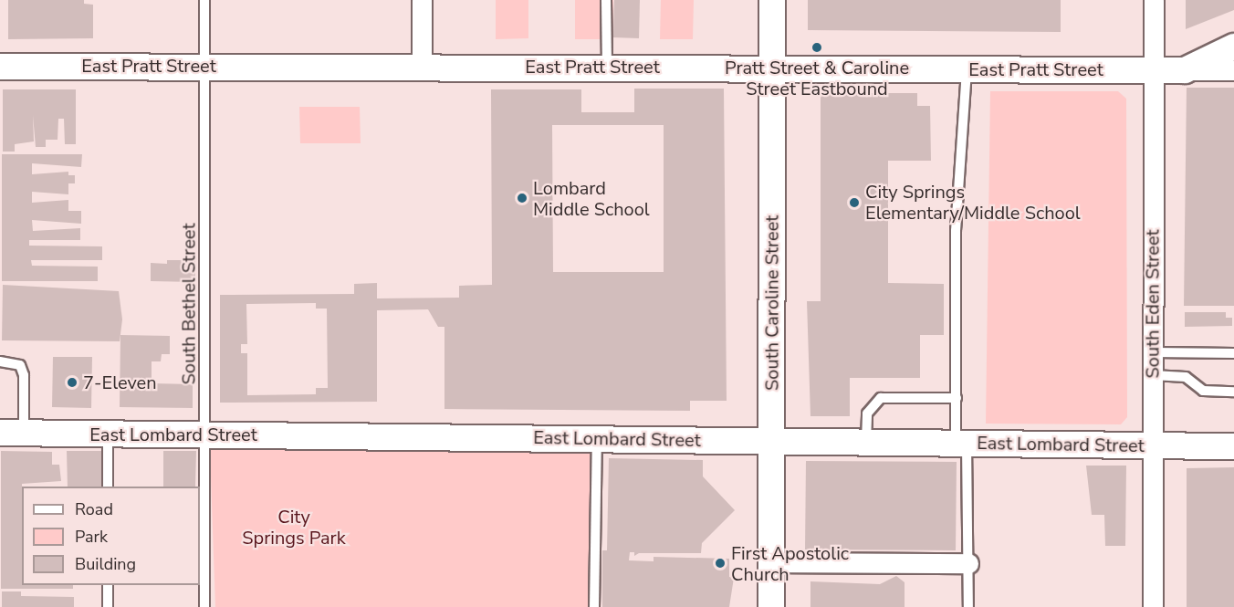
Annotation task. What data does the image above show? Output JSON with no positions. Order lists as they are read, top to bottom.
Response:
{
  "streets": {
    "main road": ["East Pratt Street", "South Caroline Street", "East Lombard Street"],
    "street": ["South Eden Street"],
    "lane": ["South Bethel Street"]
  },
  "crossings": [
    ["East Pratt Street", "South Caroline Street"],
    ["East Pratt Street", "South Bethel Street"],
    ["East Pratt Street", "South Eden Street"],
    ["South Caroline Street", "East Lombard Street"],
    ["South Bethel Street", "East Lombard Street"],
    ["South Eden Street", "East Lombard Street"]
  ],
  "parks": ["City Springs Park"],
  "places": [
    "Pratt Street & Caroline Street Eastbound",
    "Lombard Middle School",
    "City Springs Elementary/Middle School",
    "7-Eleven",
    "First Apostolic Church"
  ],
  "legend": ["Road", "Park", "Building"]
}
